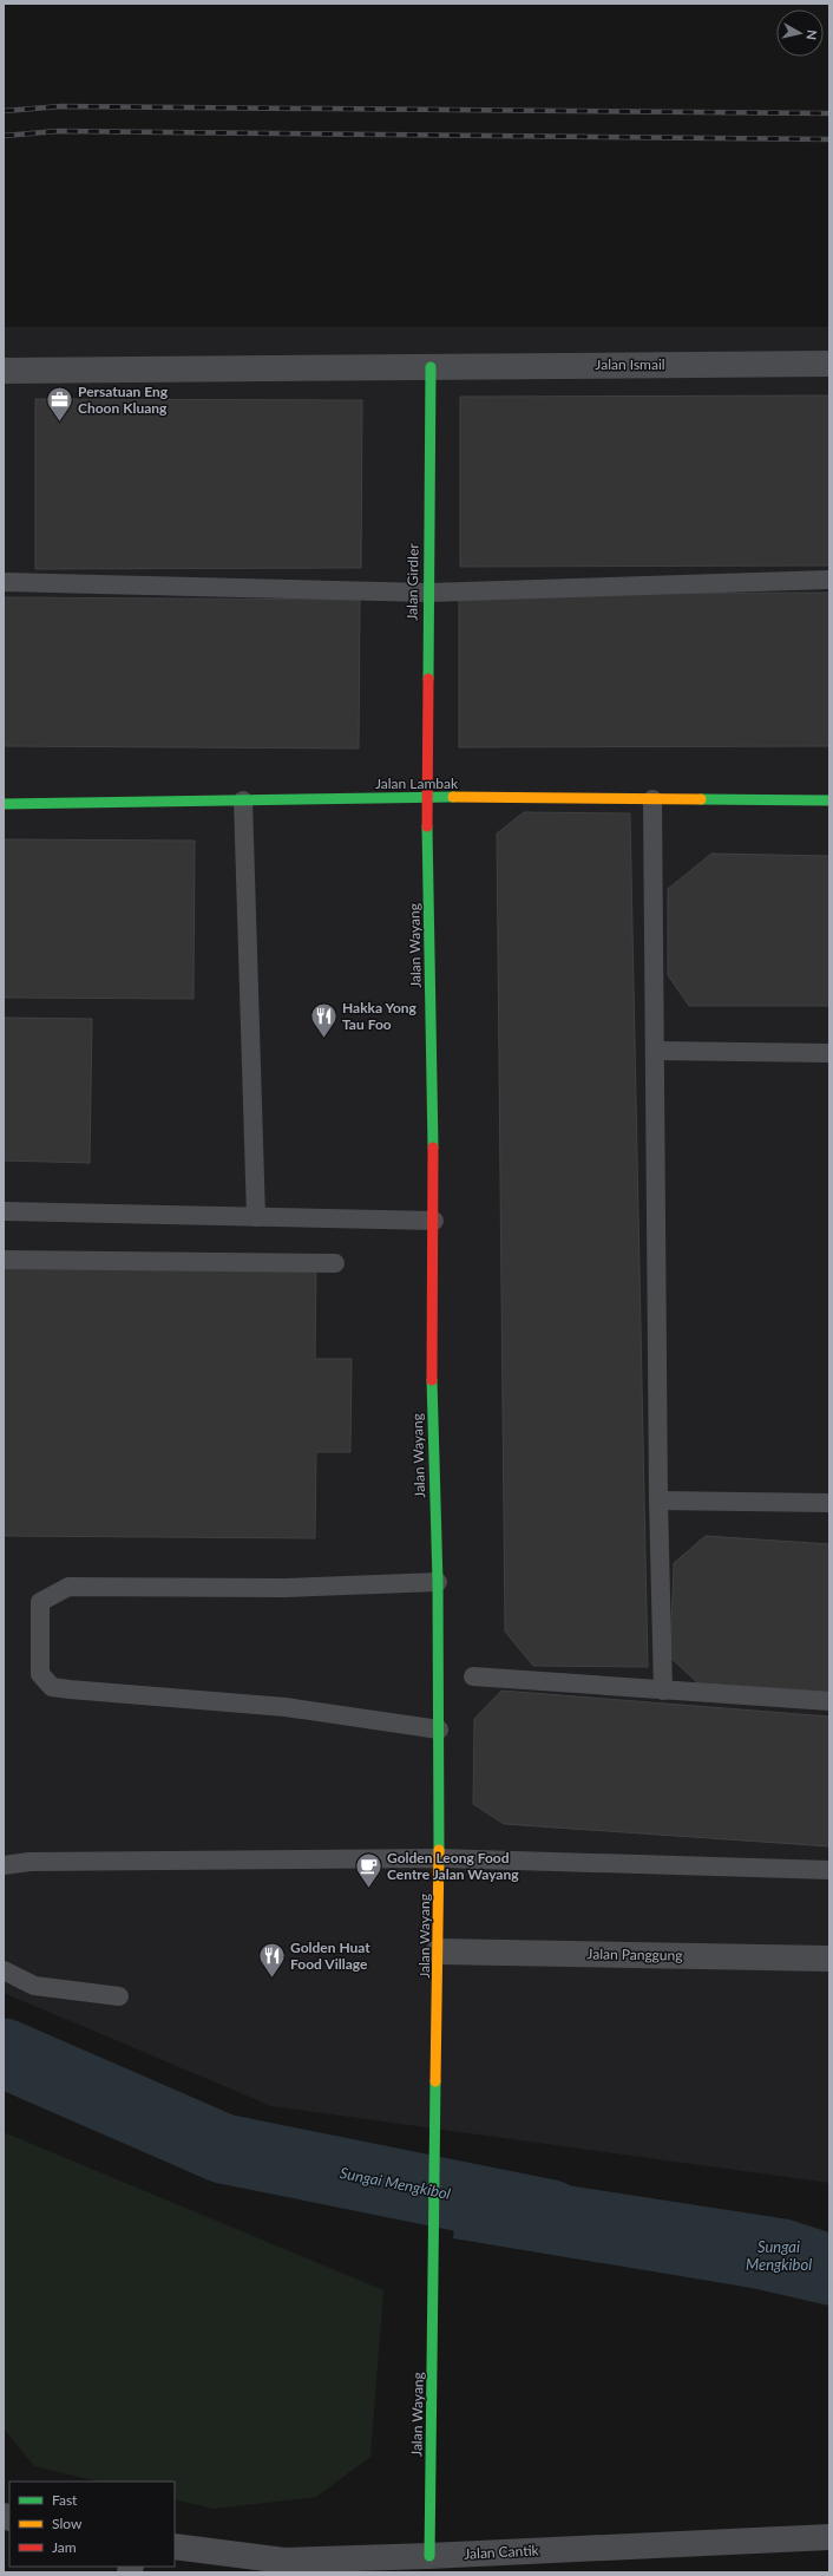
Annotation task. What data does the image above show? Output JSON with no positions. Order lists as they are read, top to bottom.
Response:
{
  "streets": {
    "street": [
      "Jalan Ismail",
      "Jalan Girdler",
      "Jalan Lambak",
      "Jalan Wayang",
      "Jalan Panggung",
      "Jalan Cantik"
    ]
  },
  "crossings": [
    ["Jalan Ismail", "Jalan Girdler"],
    ["Jalan Girdler", "Jalan Lambak"],
    ["Jalan Girdler", "Jalan Wayang"],
    ["Jalan Lambak", "Jalan Wayang"],
    ["Jalan Wayang", "Jalan Panggung"],
    ["Jalan Wayang", "Jalan Cantik"]
  ],
  "water": ["Sungai Mengkibol"],
  "places": {
    "office": ["Persatuan Eng Choon Kluang"],
    "restaurant": ["Hakka Yong Tau Foo", "Golden Huat Food Village"],
    "cafe": ["Golden Leong Food Centre Jalan Wayang"]
  },
  "legend": ["Fast", "Slow", "Jam"],
  "north": "right"
}
